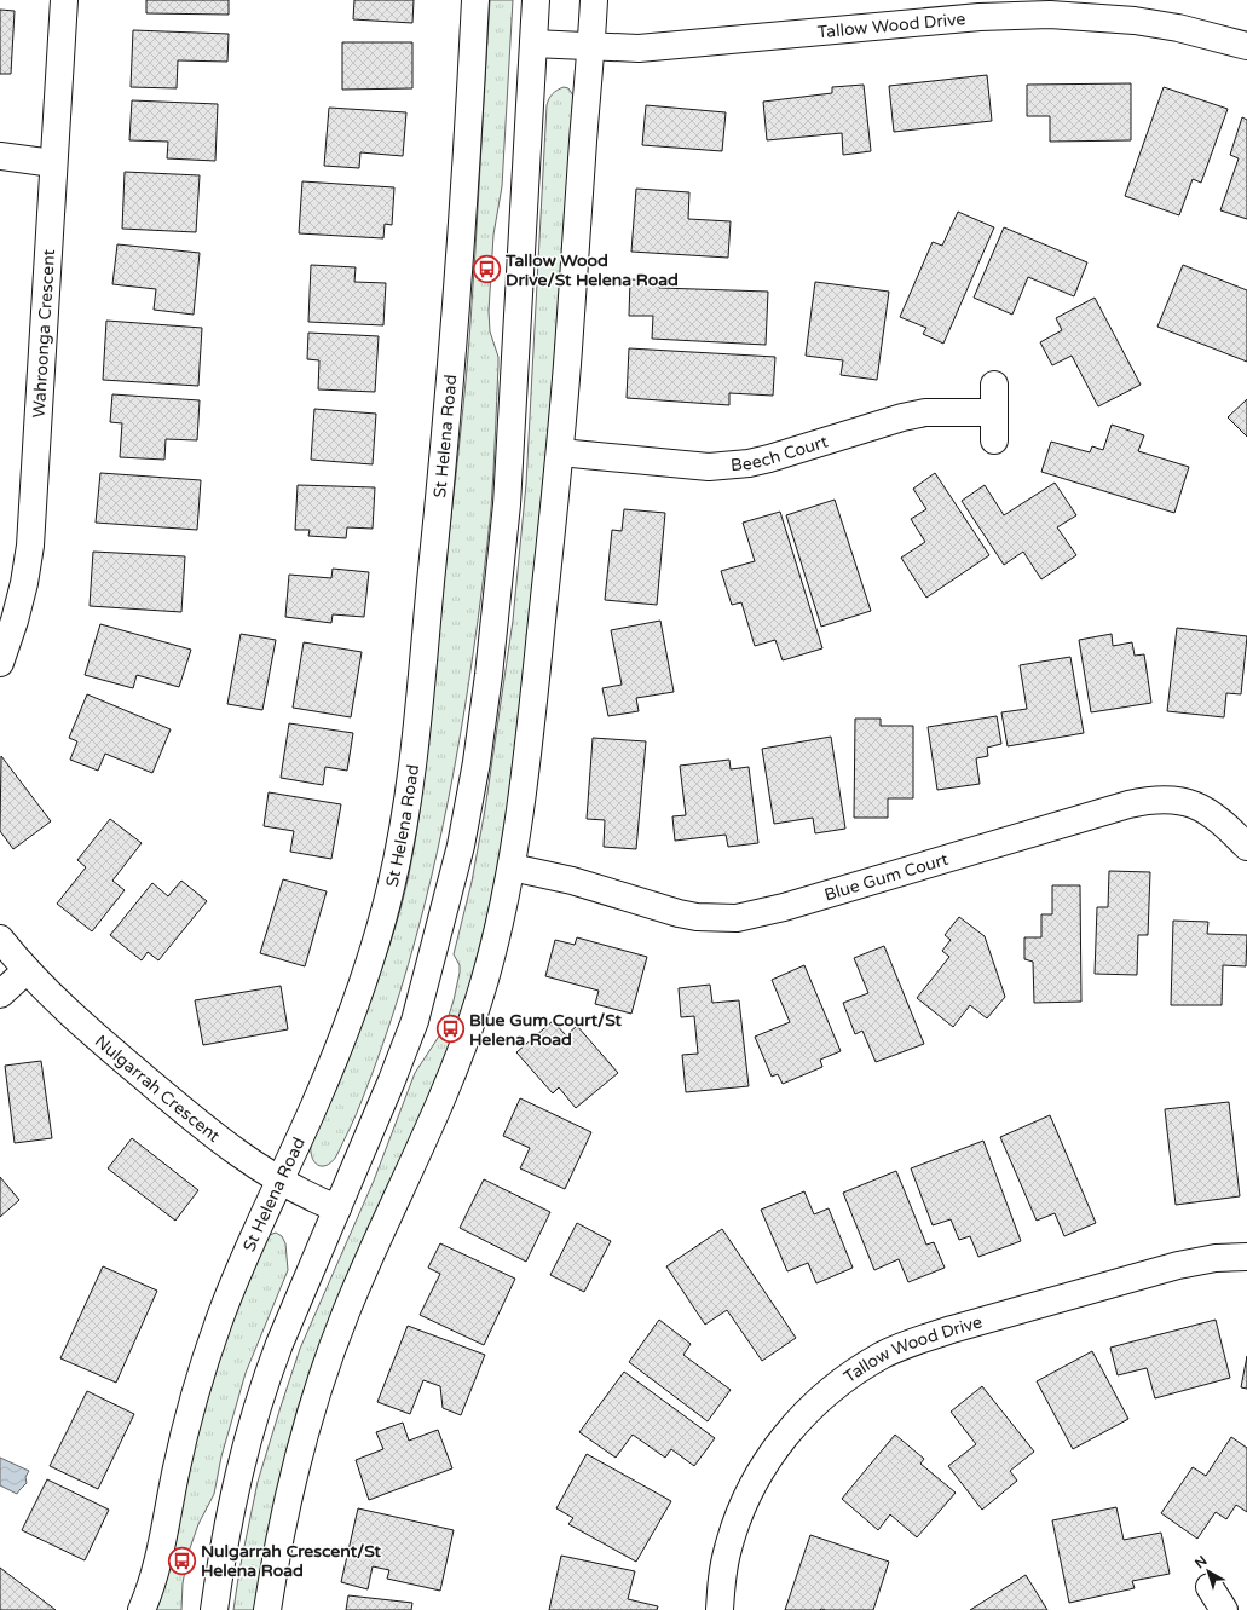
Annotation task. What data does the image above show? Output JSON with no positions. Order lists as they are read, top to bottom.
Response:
{
  "streets": {
    "street": [
      "Tallow Wood Drive",
      "Wahroonga Crescent",
      "St Helena Road",
      "Beech Court",
      "Blue Gum Court",
      "Nulgarrah Crescent"
    ]
  },
  "crossings": [
    ["St Helena Road", "Nulgarrah Crescent"]
  ],
  "places": {
    "bus stop": ["Tallow Wood Drive/St Helena Road", "Blue Gum Court/St Helena Road", "Nulgarrah Crescent/St Helena Road"]
  },
  "north": "top left"
}
